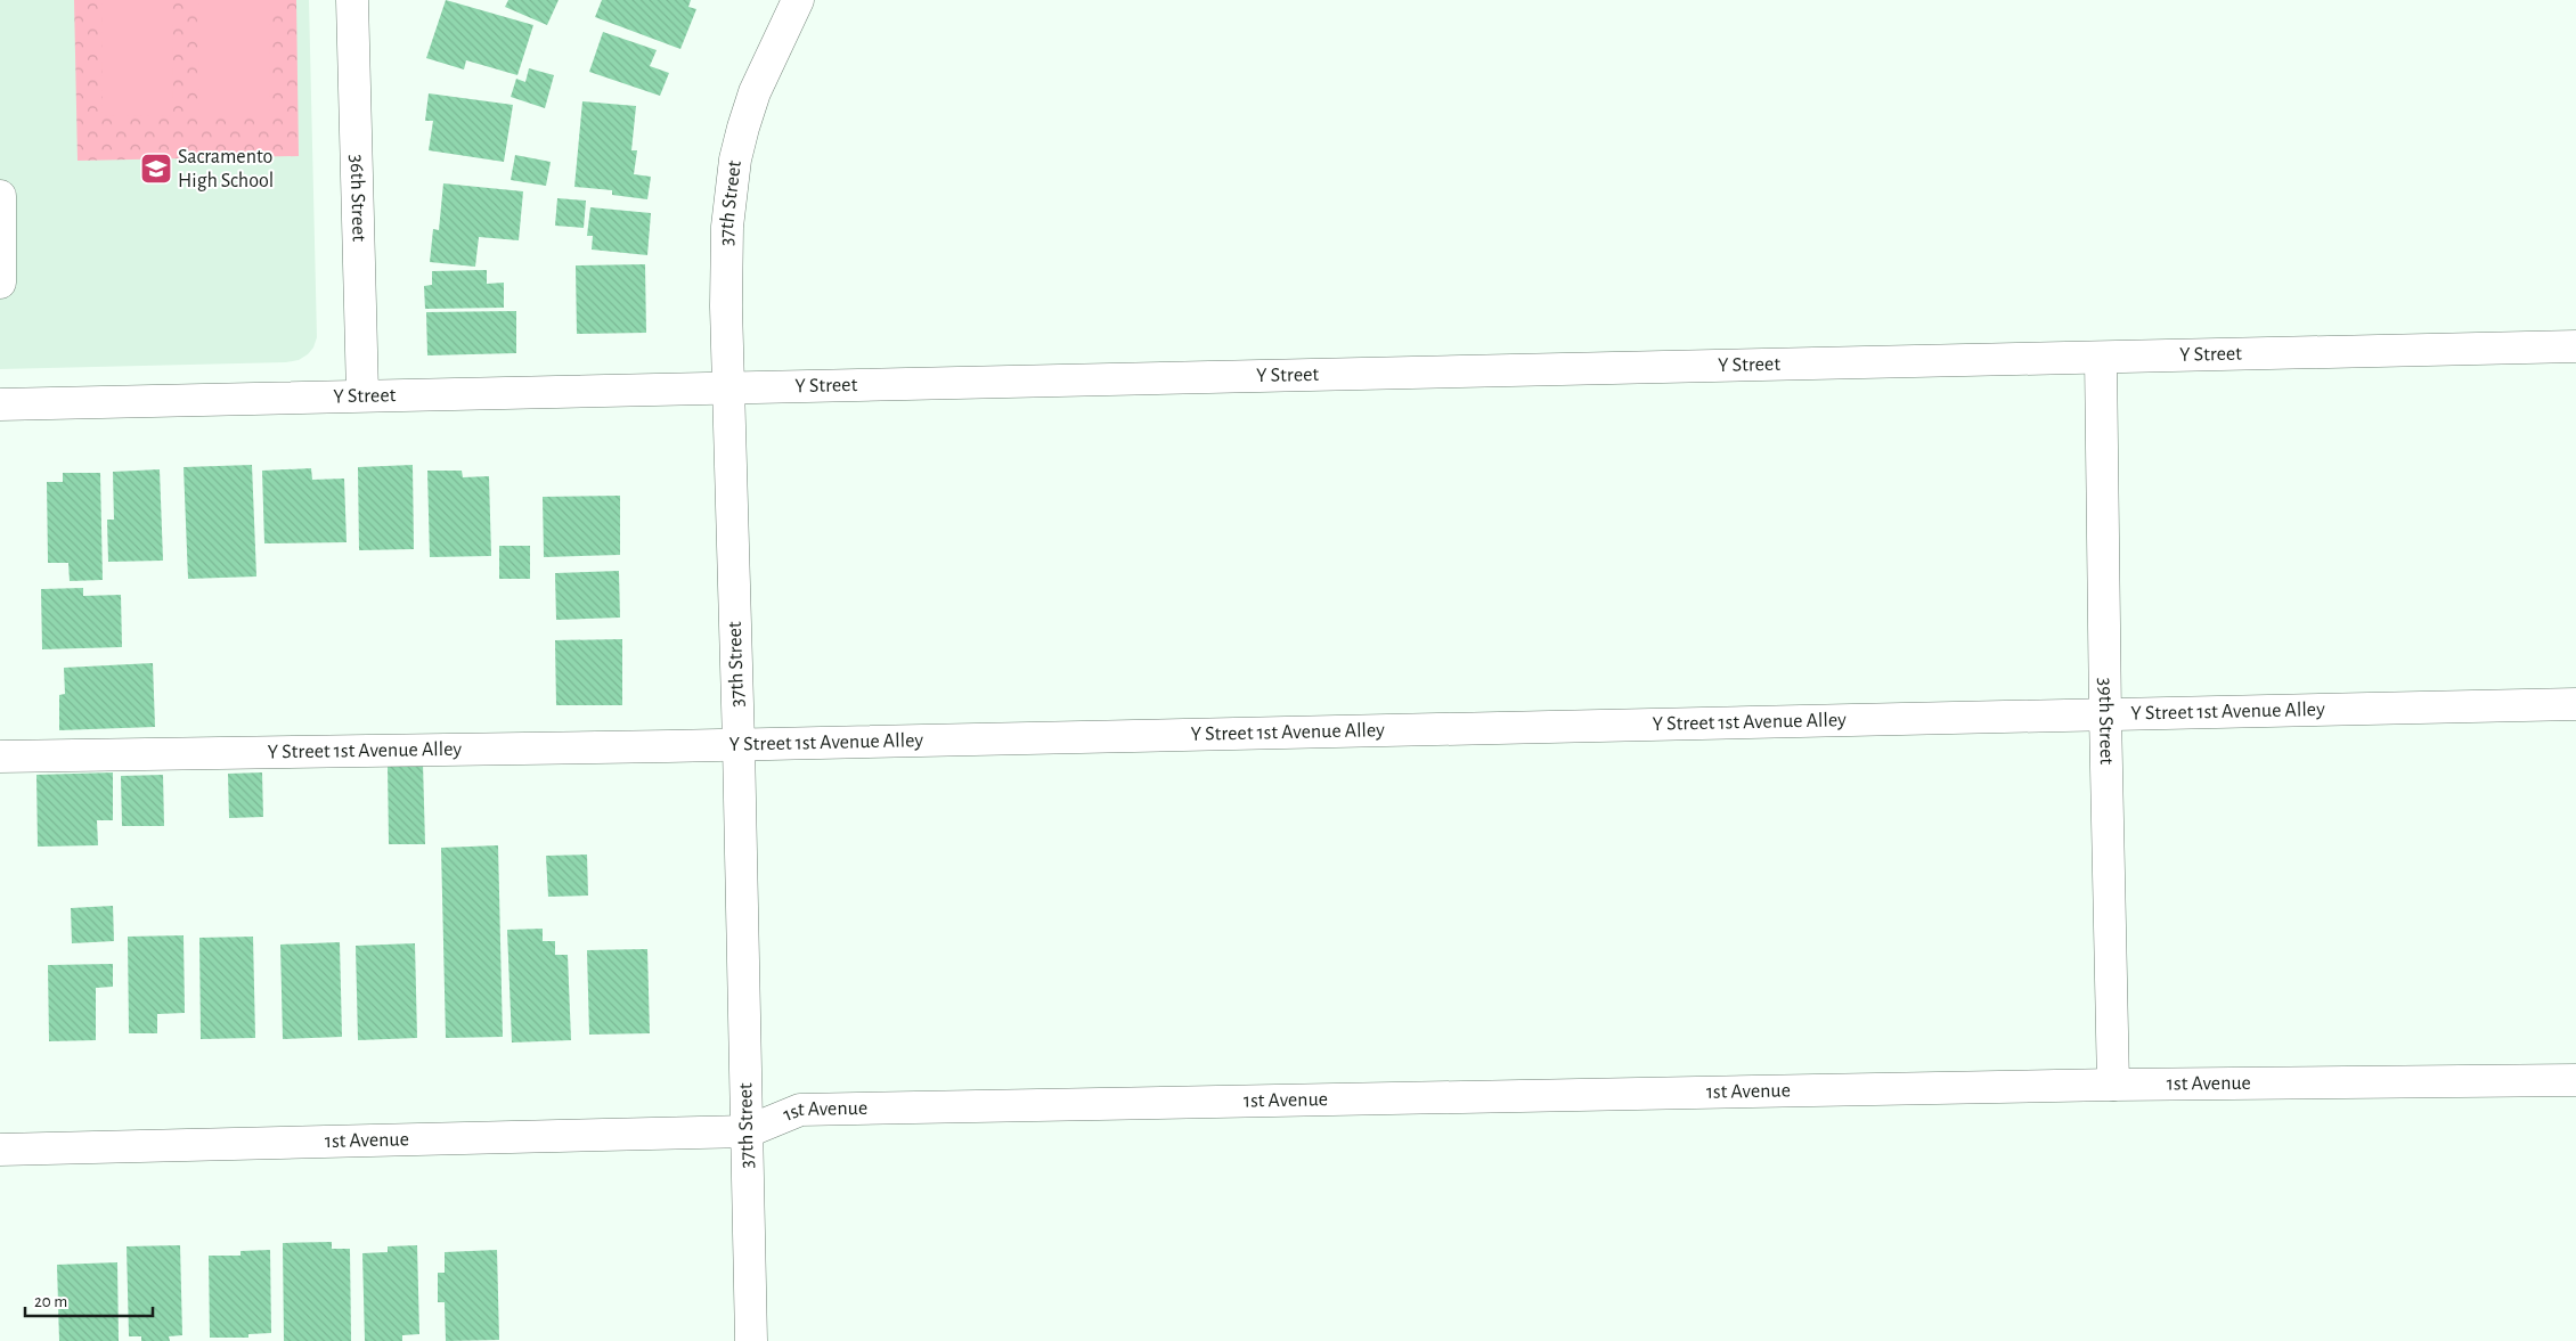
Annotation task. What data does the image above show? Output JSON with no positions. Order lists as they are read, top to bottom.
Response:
{
  "streets": {
    "street": [
      "36th Street",
      "37th Street",
      "Y Street",
      "Y Street 1st Avenue Alley",
      "39th Street",
      "1st Avenue"
    ]
  },
  "crossings": [
    ["36th Street", "Y Street"],
    ["37th Street", "Y Street"],
    ["37th Street", "Y Street 1st Avenue Alley"],
    ["37th Street", "1st Avenue"],
    ["Y Street", "39th Street"],
    ["Y Street 1st Avenue Alley", "39th Street"],
    ["39th Street", "1st Avenue"]
  ],
  "places": {
    "school or university": ["Sacramento High School"]
  },
  "scale_bar": "20 m"
}
